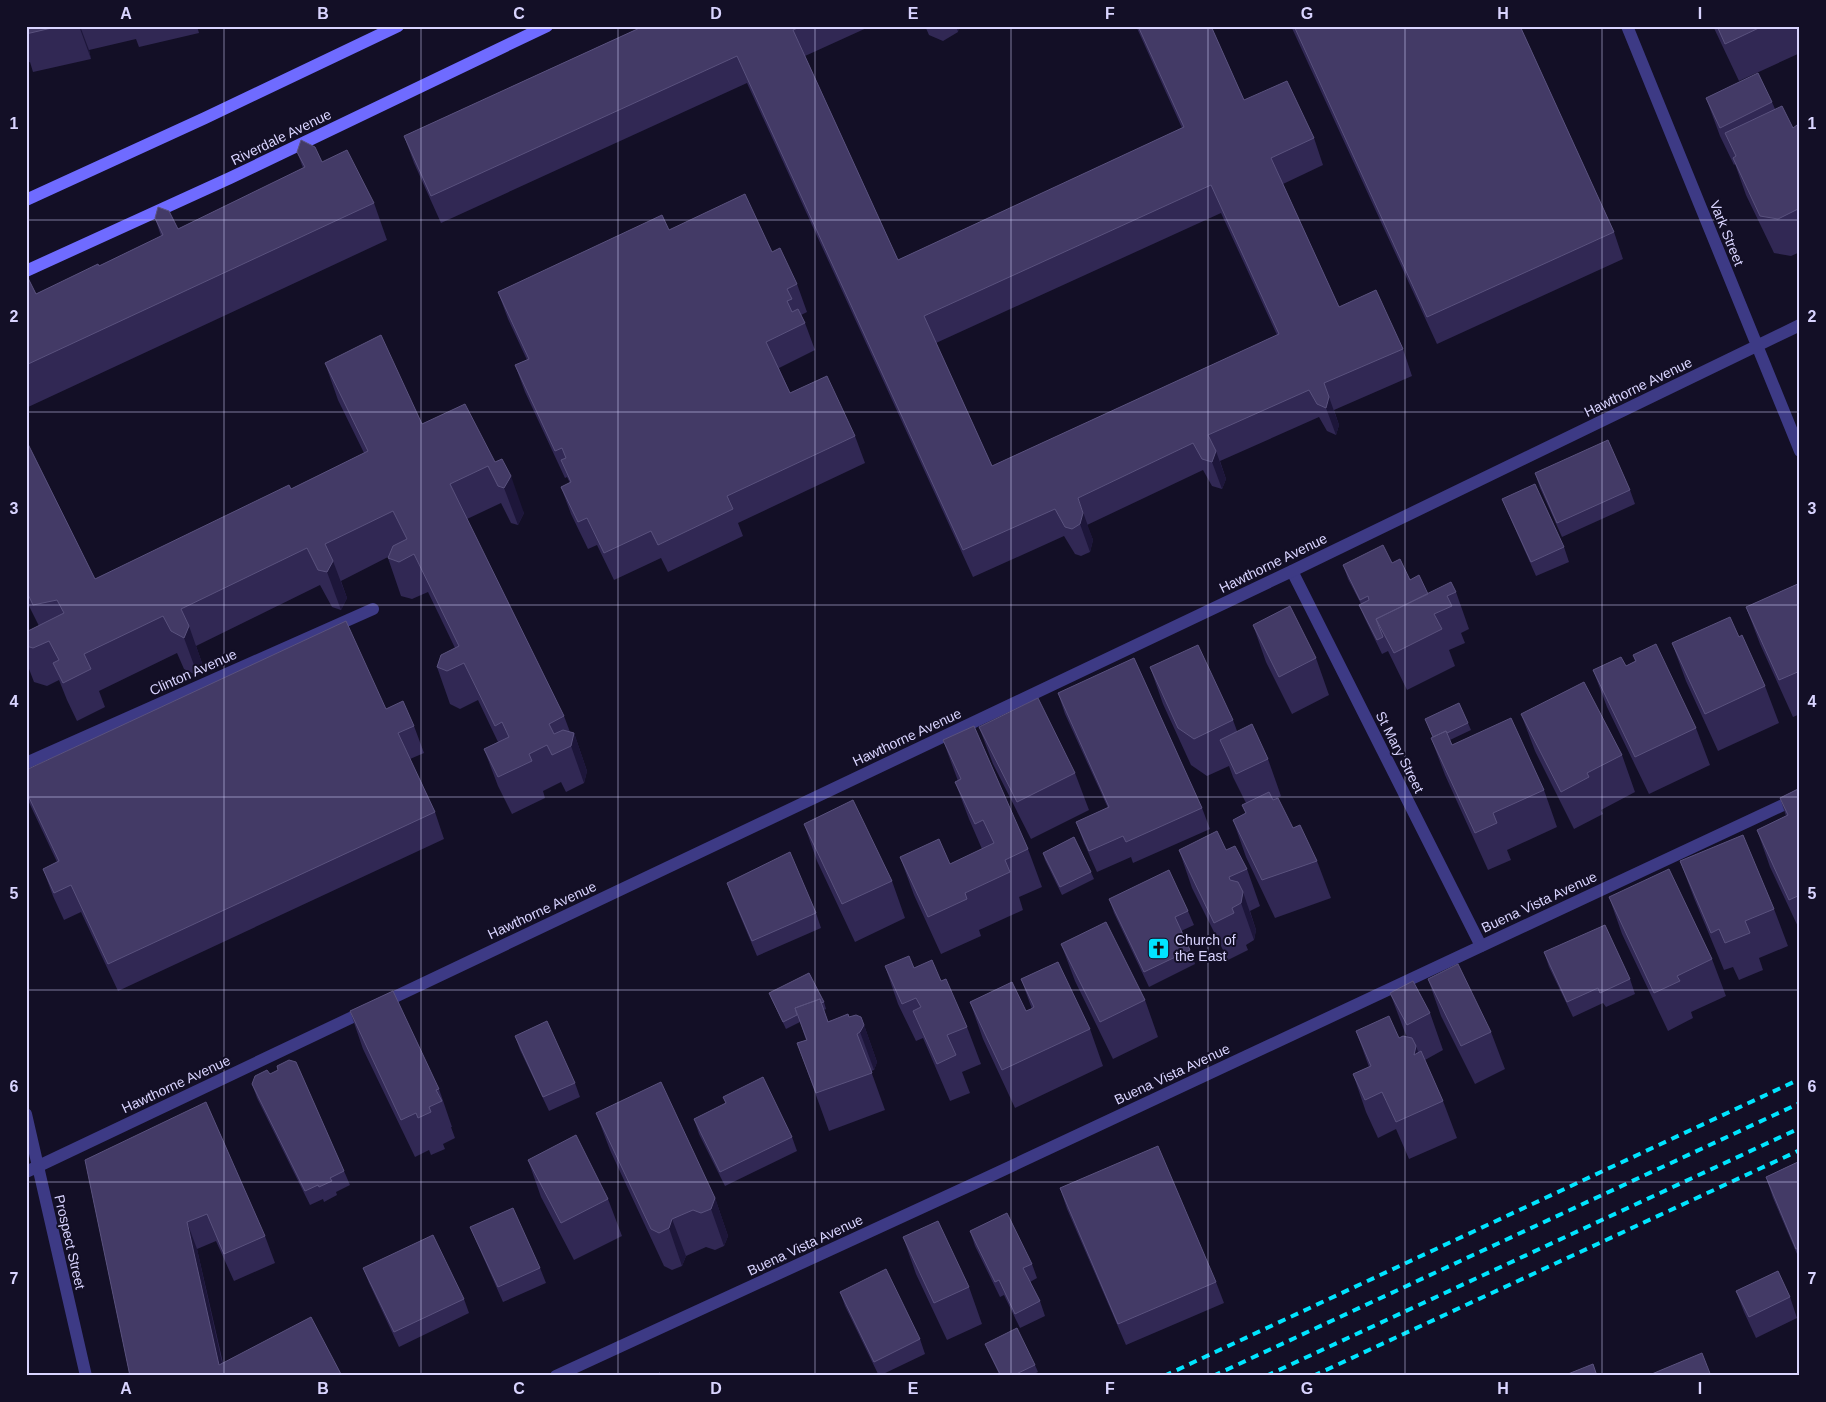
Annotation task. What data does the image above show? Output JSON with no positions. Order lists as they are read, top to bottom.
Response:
{
  "streets": {
    "main road": ["Riverdale Avenue"],
    "street": [
      "Vark Street",
      "Hawthorne Avenue",
      "Clinton Avenue",
      "St Mary Street",
      "Buena Vista Avenue",
      "Prospect Street"
    ]
  },
  "crossings": [
    ["Vark Street", "Hawthorne Avenue"],
    ["Hawthorne Avenue", "St Mary Street"],
    ["Hawthorne Avenue", "Prospect Street"],
    ["St Mary Street", "Buena Vista Avenue"]
  ],
  "places": {
    "church": ["Church of the East"]
  },
  "grid": {
    "columns": [
      "A",
      "B",
      "C",
      "D",
      "E",
      "F",
      "G",
      "H",
      "I"
    ],
    "rows": [
      "1",
      "2",
      "3",
      "4",
      "5",
      "6",
      "7"
    ]
  }
}
